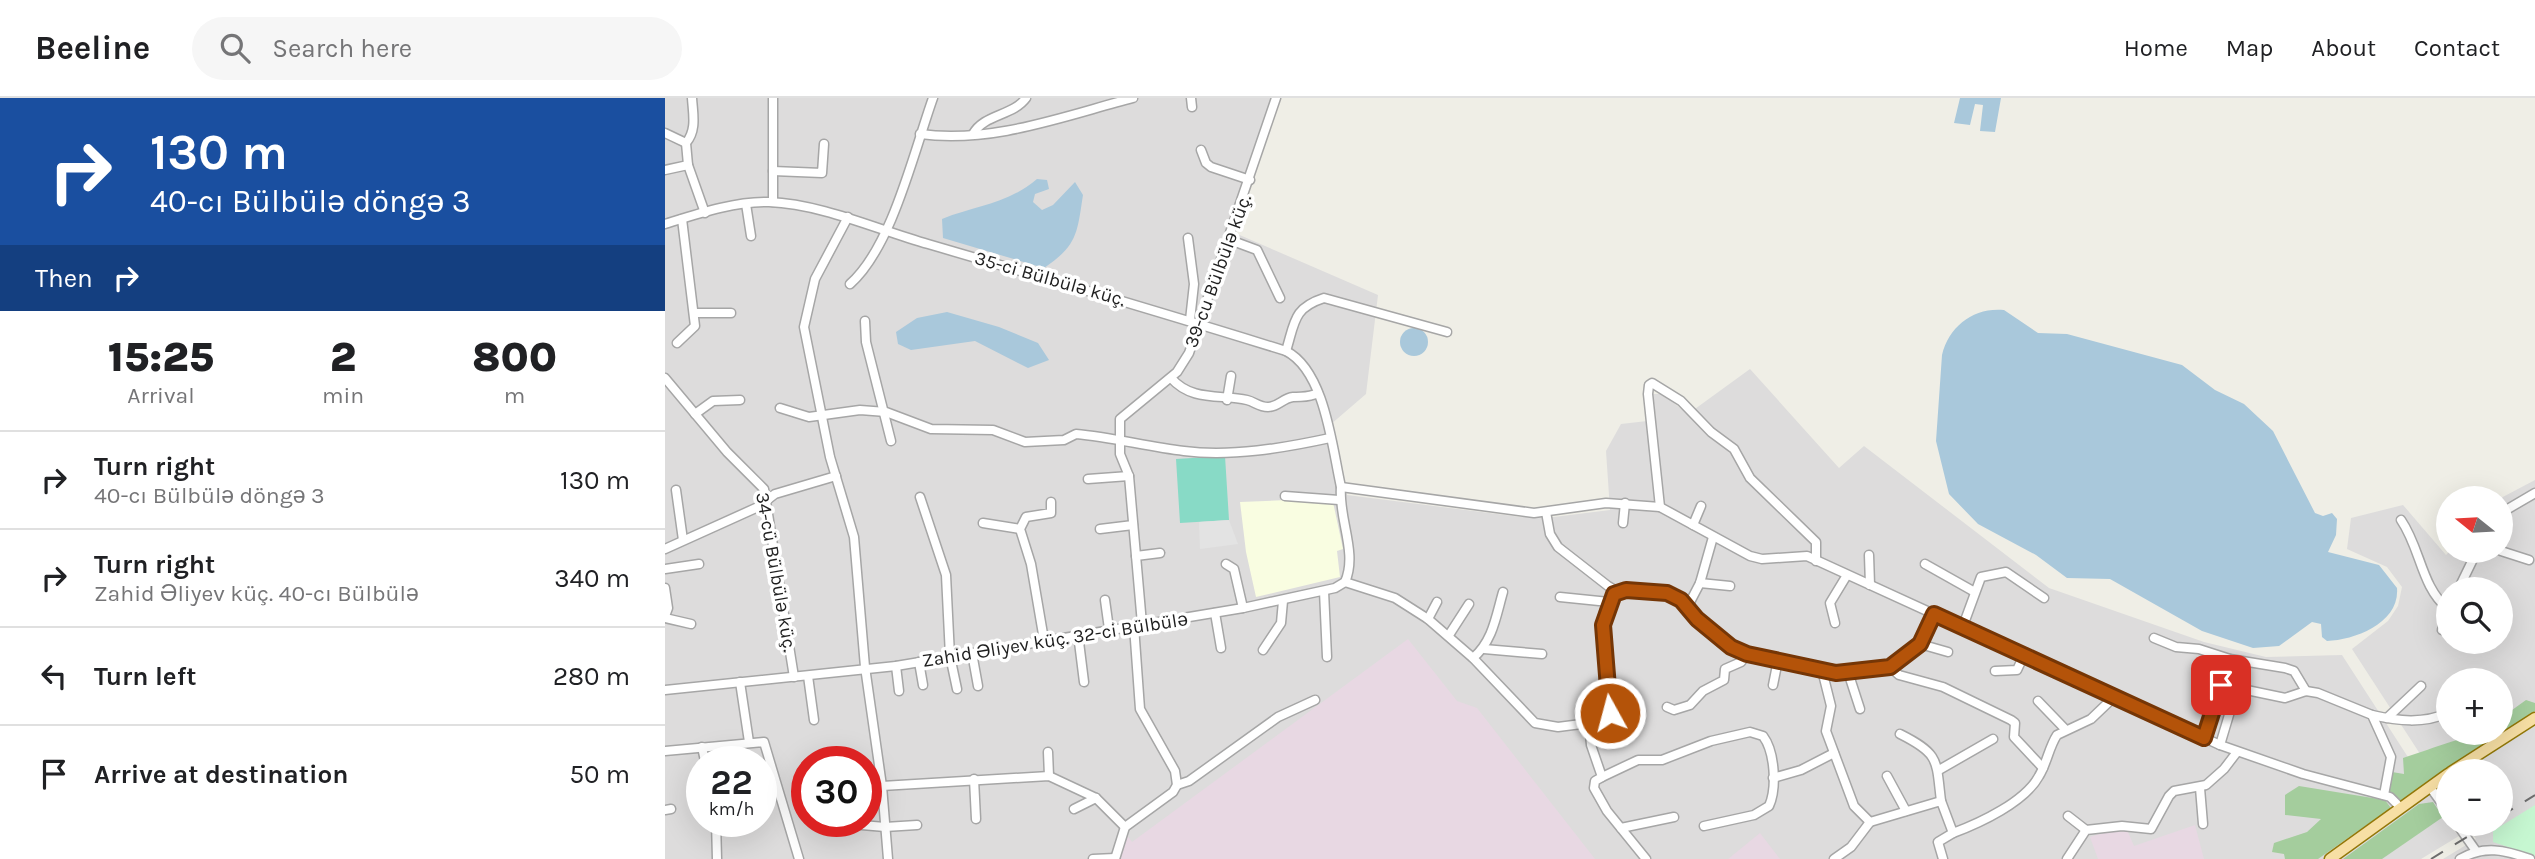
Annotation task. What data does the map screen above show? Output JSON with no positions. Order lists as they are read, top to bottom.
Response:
{
  "streets": {
    "street": [
      "39-cu Bülbülə küç.",
      "35-ci Bülbülə küç.",
      "34-cü Bülbülə küç.",
      "Zahid Əliyev küç. 32-ci Bülbülə"
    ]
  },
  "crossings": [
    ["39-cu Bülbülə küç.", "35-ci Bülbülə küç."],
    ["34-cü Bülbülə küç.", "Zahid Əliyev küç. 32-ci Bülbülə"]
  ],
  "north": "left",
  "page": {
    "header": "Beeline",
    "search": "Search here",
    "nav": [
      "Home",
      "Map",
      "About",
      "Contact"
    ],
    "turn": ["130 m", "40-cı Bülbülə döngə 3"],
    "then": "Then",
    "eta": [
      "15:25",
      "Arrival",
      "2",
      "min",
      "800",
      "m"
    ],
    "list": [
      {
        "name": "Turn right",
        "note": "40-cı Bülbülə döngə 3",
        "value": "130 m"
      },
      {
        "name": "Turn right",
        "note": "Zahid Əliyev küç. 40-cı Bülbülə",
        "value": "340 m"
      },
      {
        "name": "Turn left",
        "value": "280 m"
      },
      {
        "name": "Arrive at destination",
        "value": "50 m"
      }
    ],
    "map_buttons": ["+", "−"],
    "speed": "22 km/h",
    "limit": "30"
  }
}
